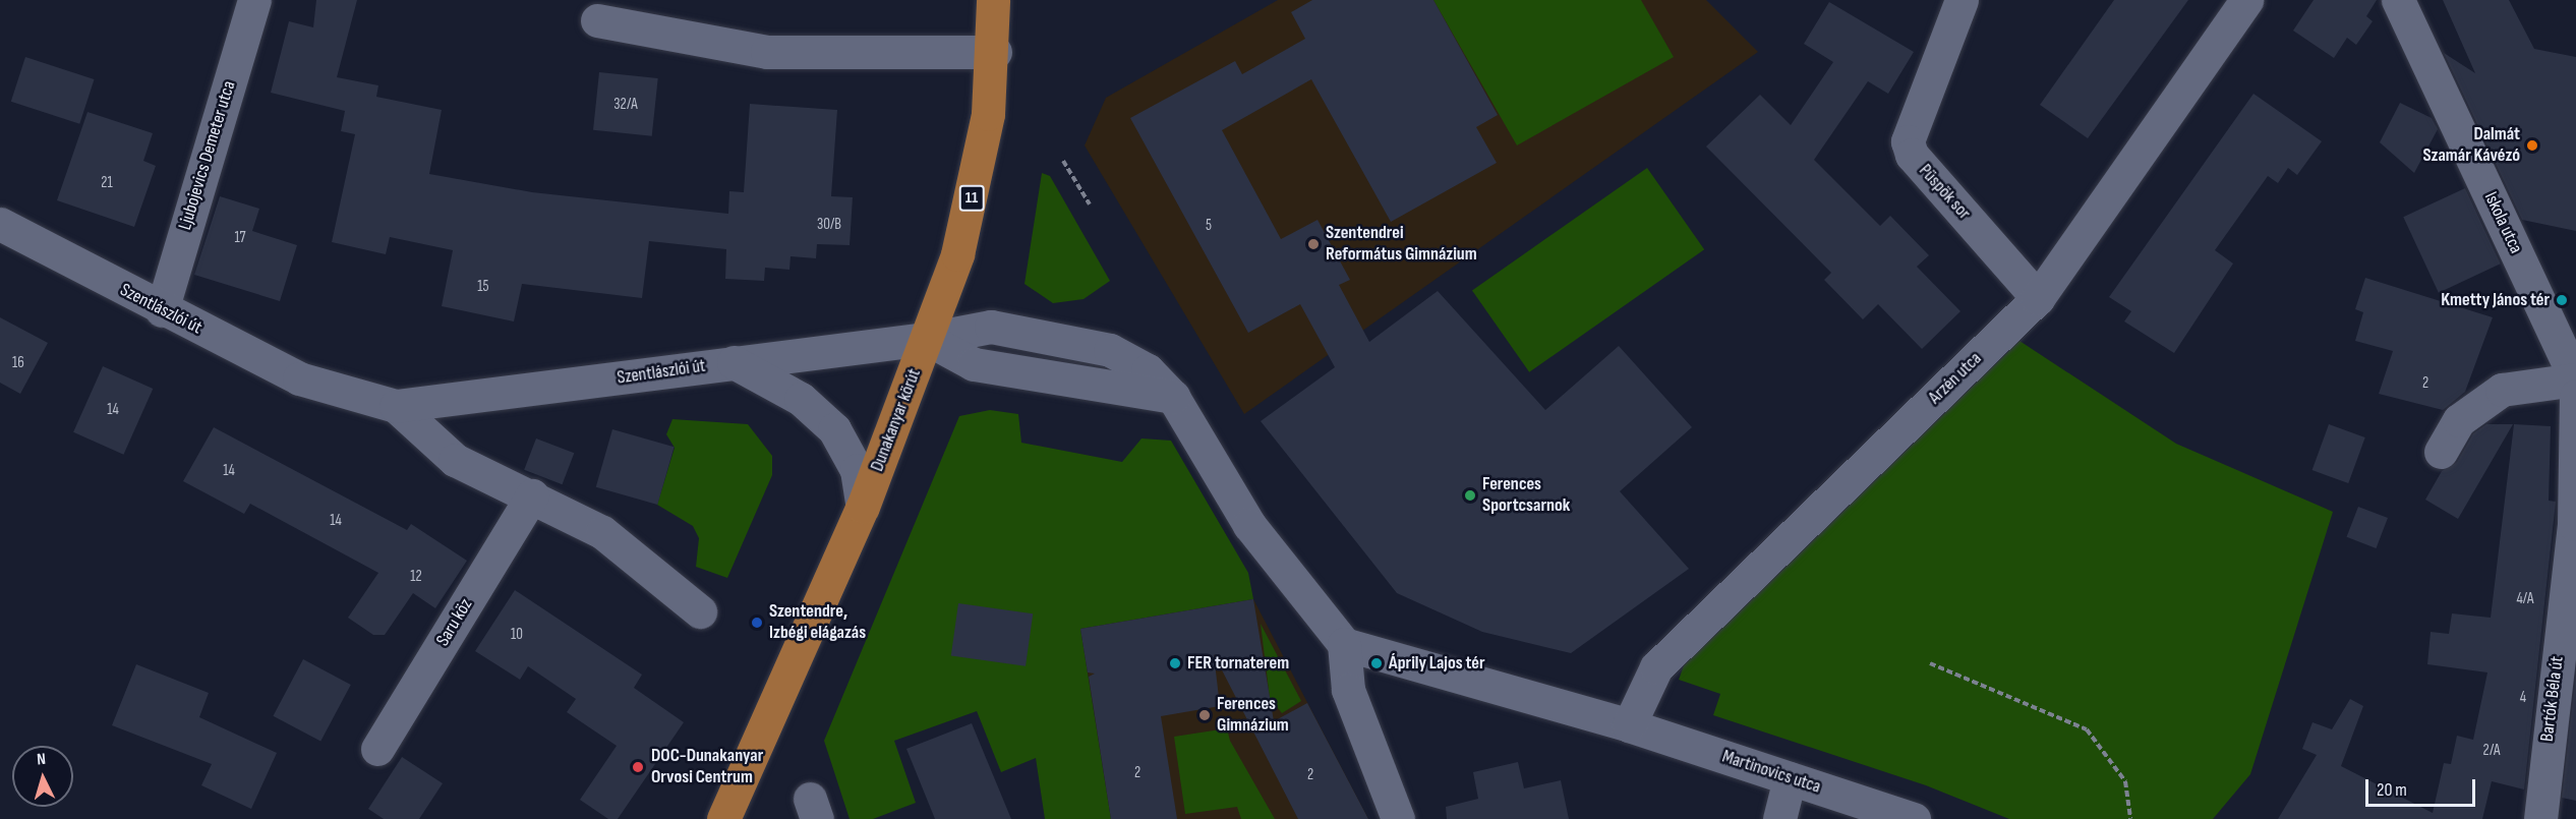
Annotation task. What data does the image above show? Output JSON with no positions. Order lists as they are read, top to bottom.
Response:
{
  "streets": {
    "main road": ["11", "Dunakanyar körút"],
    "street": [
      "Ljubojevics Demeter utca",
      "Püspök sor",
      "Iskola utca",
      "Szentlászlói út",
      "Arzén utca",
      "Saru köz",
      "Bartók Béla út",
      "Martinovics utca"
    ]
  },
  "crossings": [
    ["Ljubojevics Demeter utca", "Szentlászlói út"],
    ["Püspök sor", "Arzén utca"],
    ["Szentlászlói út", "Dunakanyar körút"],
    ["Szentlászlói út", "Saru köz"],
    ["Arzén utca", "Martinovics utca"]
  ],
  "places": [
    "Dalmát Szamár Kávézó",
    "Szentendrei Református Gimnázium",
    "Kmetty János tér",
    "Ferences Sportcsarnok",
    "Szentendre, Izbégi elágazás",
    "FER tornaterem",
    "Áprily Lajos tér",
    "Ferences Gimnázium",
    "DOC-Dunakanyar Orvosi Centrum"
  ],
  "house_numbers": [
    "32/A",
    "21",
    "30/B",
    "5",
    "17",
    "15",
    "16",
    "2",
    "14",
    "14",
    "14",
    "12",
    "4/A",
    "10",
    "4",
    "2/A",
    "2",
    "2"
  ],
  "scale_bar": "20 m",
  "north": "top"
}
